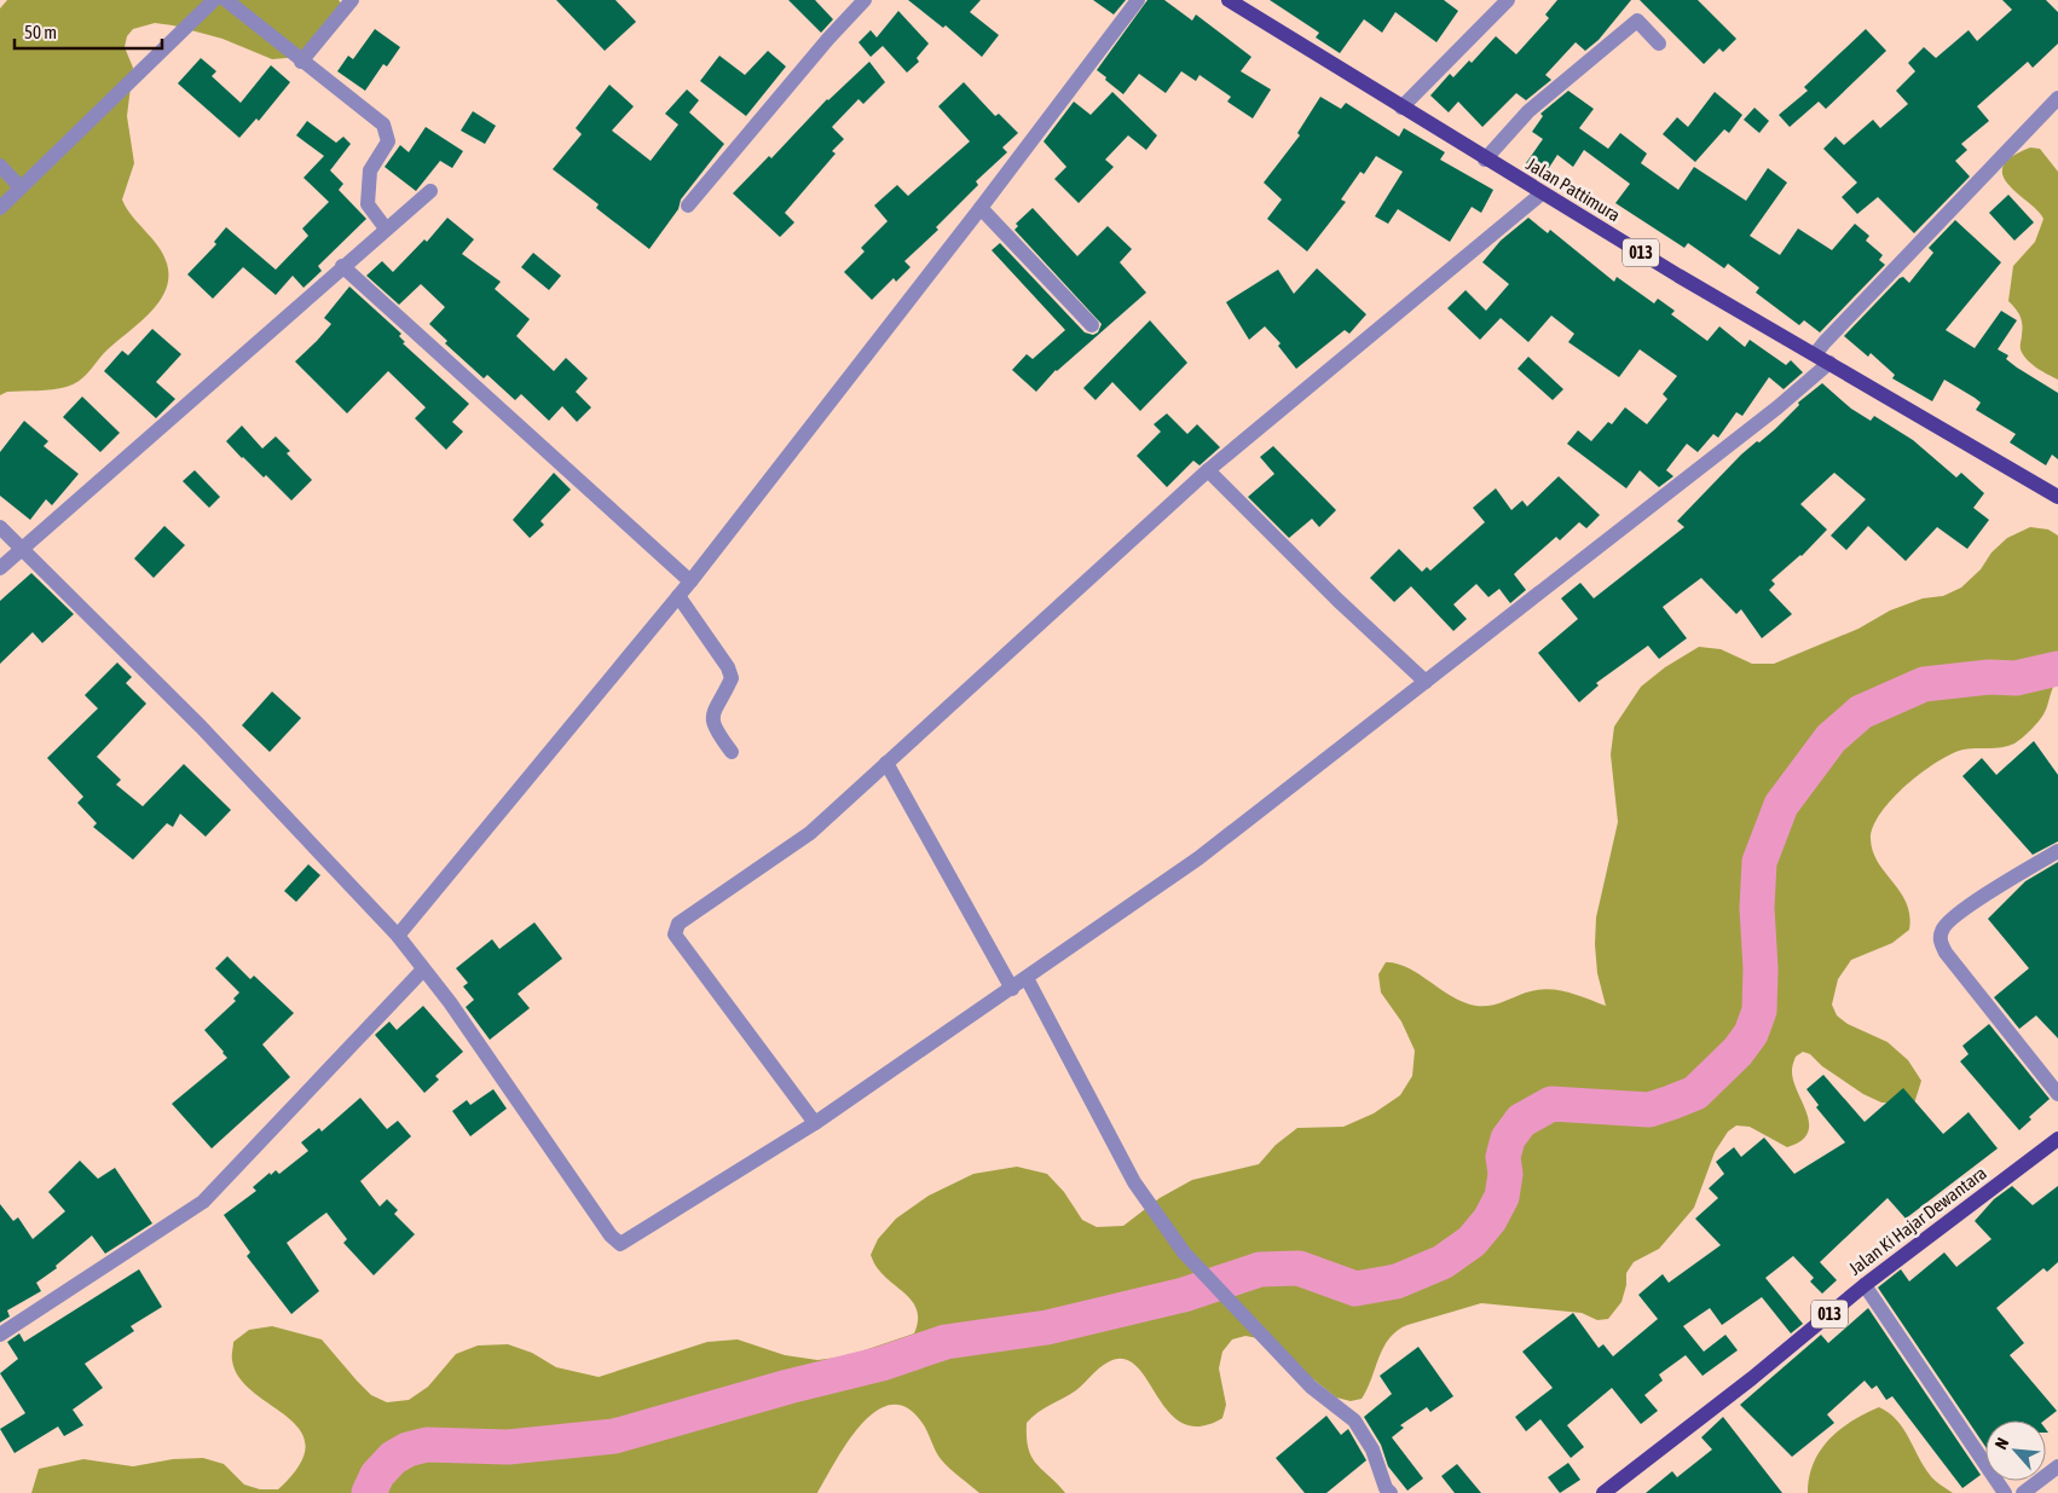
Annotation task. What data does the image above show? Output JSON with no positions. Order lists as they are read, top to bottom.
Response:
{
  "streets": {
    "main road": ["Jalan Pattimura", "013", "Jalan Ki Hajar Dewantara"]
  },
  "scale_bar": "50 m",
  "north": "top left"
}
